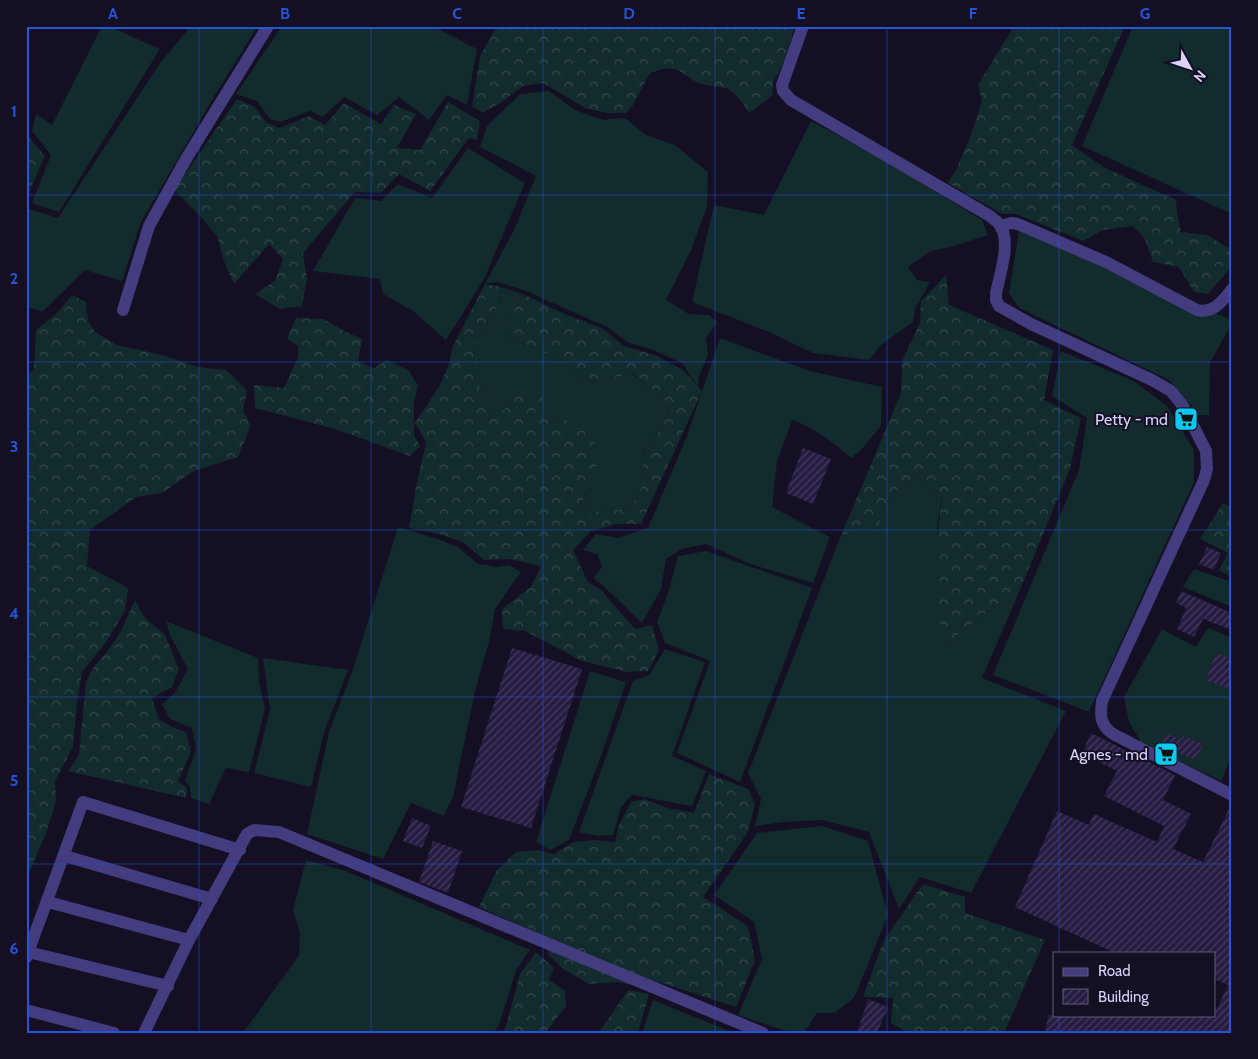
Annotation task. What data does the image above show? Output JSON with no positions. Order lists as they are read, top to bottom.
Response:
{
  "places": {
    "supermarket": ["Petty - md", "Agnes - md"]
  },
  "legend": ["Road", "Building"],
  "north": "bottom right",
  "grid": {
    "columns": [
      "A",
      "B",
      "C",
      "D",
      "E",
      "F",
      "G"
    ],
    "rows": [
      "1",
      "2",
      "3",
      "4",
      "5",
      "6"
    ]
  }
}
